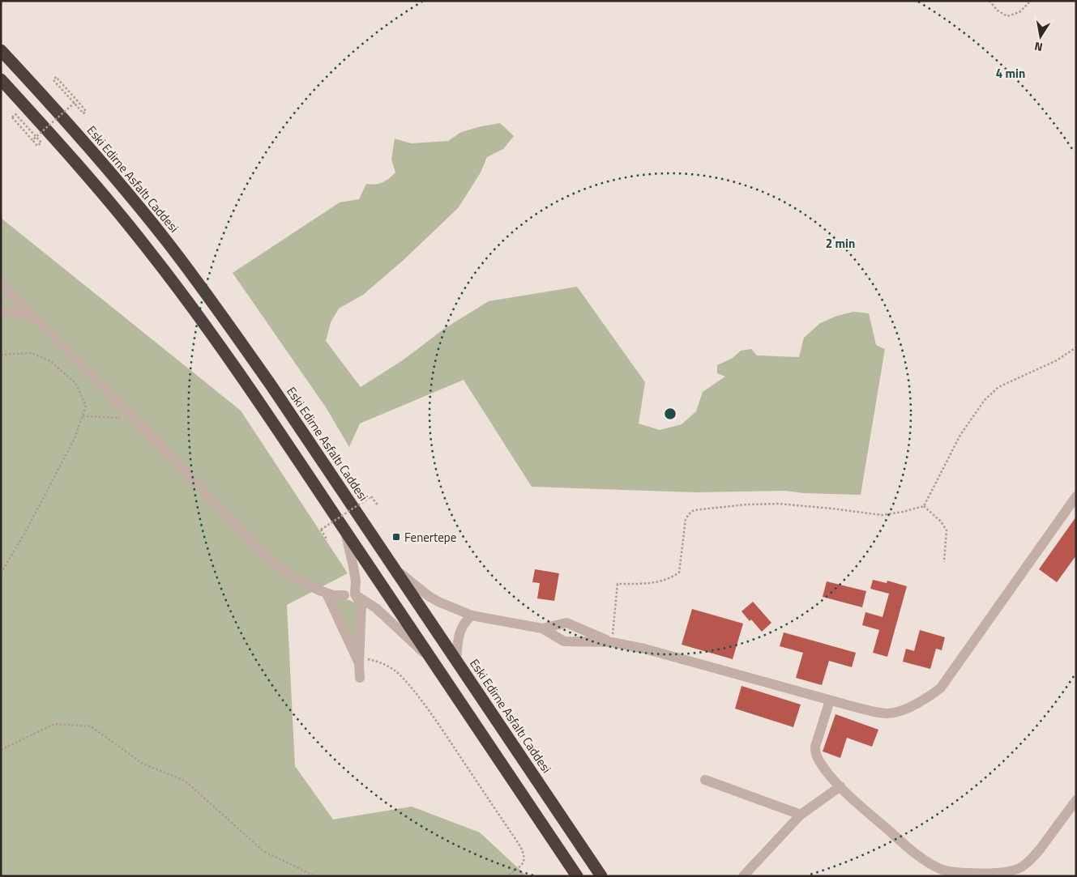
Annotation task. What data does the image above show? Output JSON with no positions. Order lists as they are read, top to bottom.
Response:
{
  "streets": {
    "highway": ["Eski Edirne Asfaltı Caddesi"]
  },
  "places": {
    "transit": ["Fenertepe"]
  },
  "north": "bottom",
  "rings": ["4 min", "2 min"]
}
